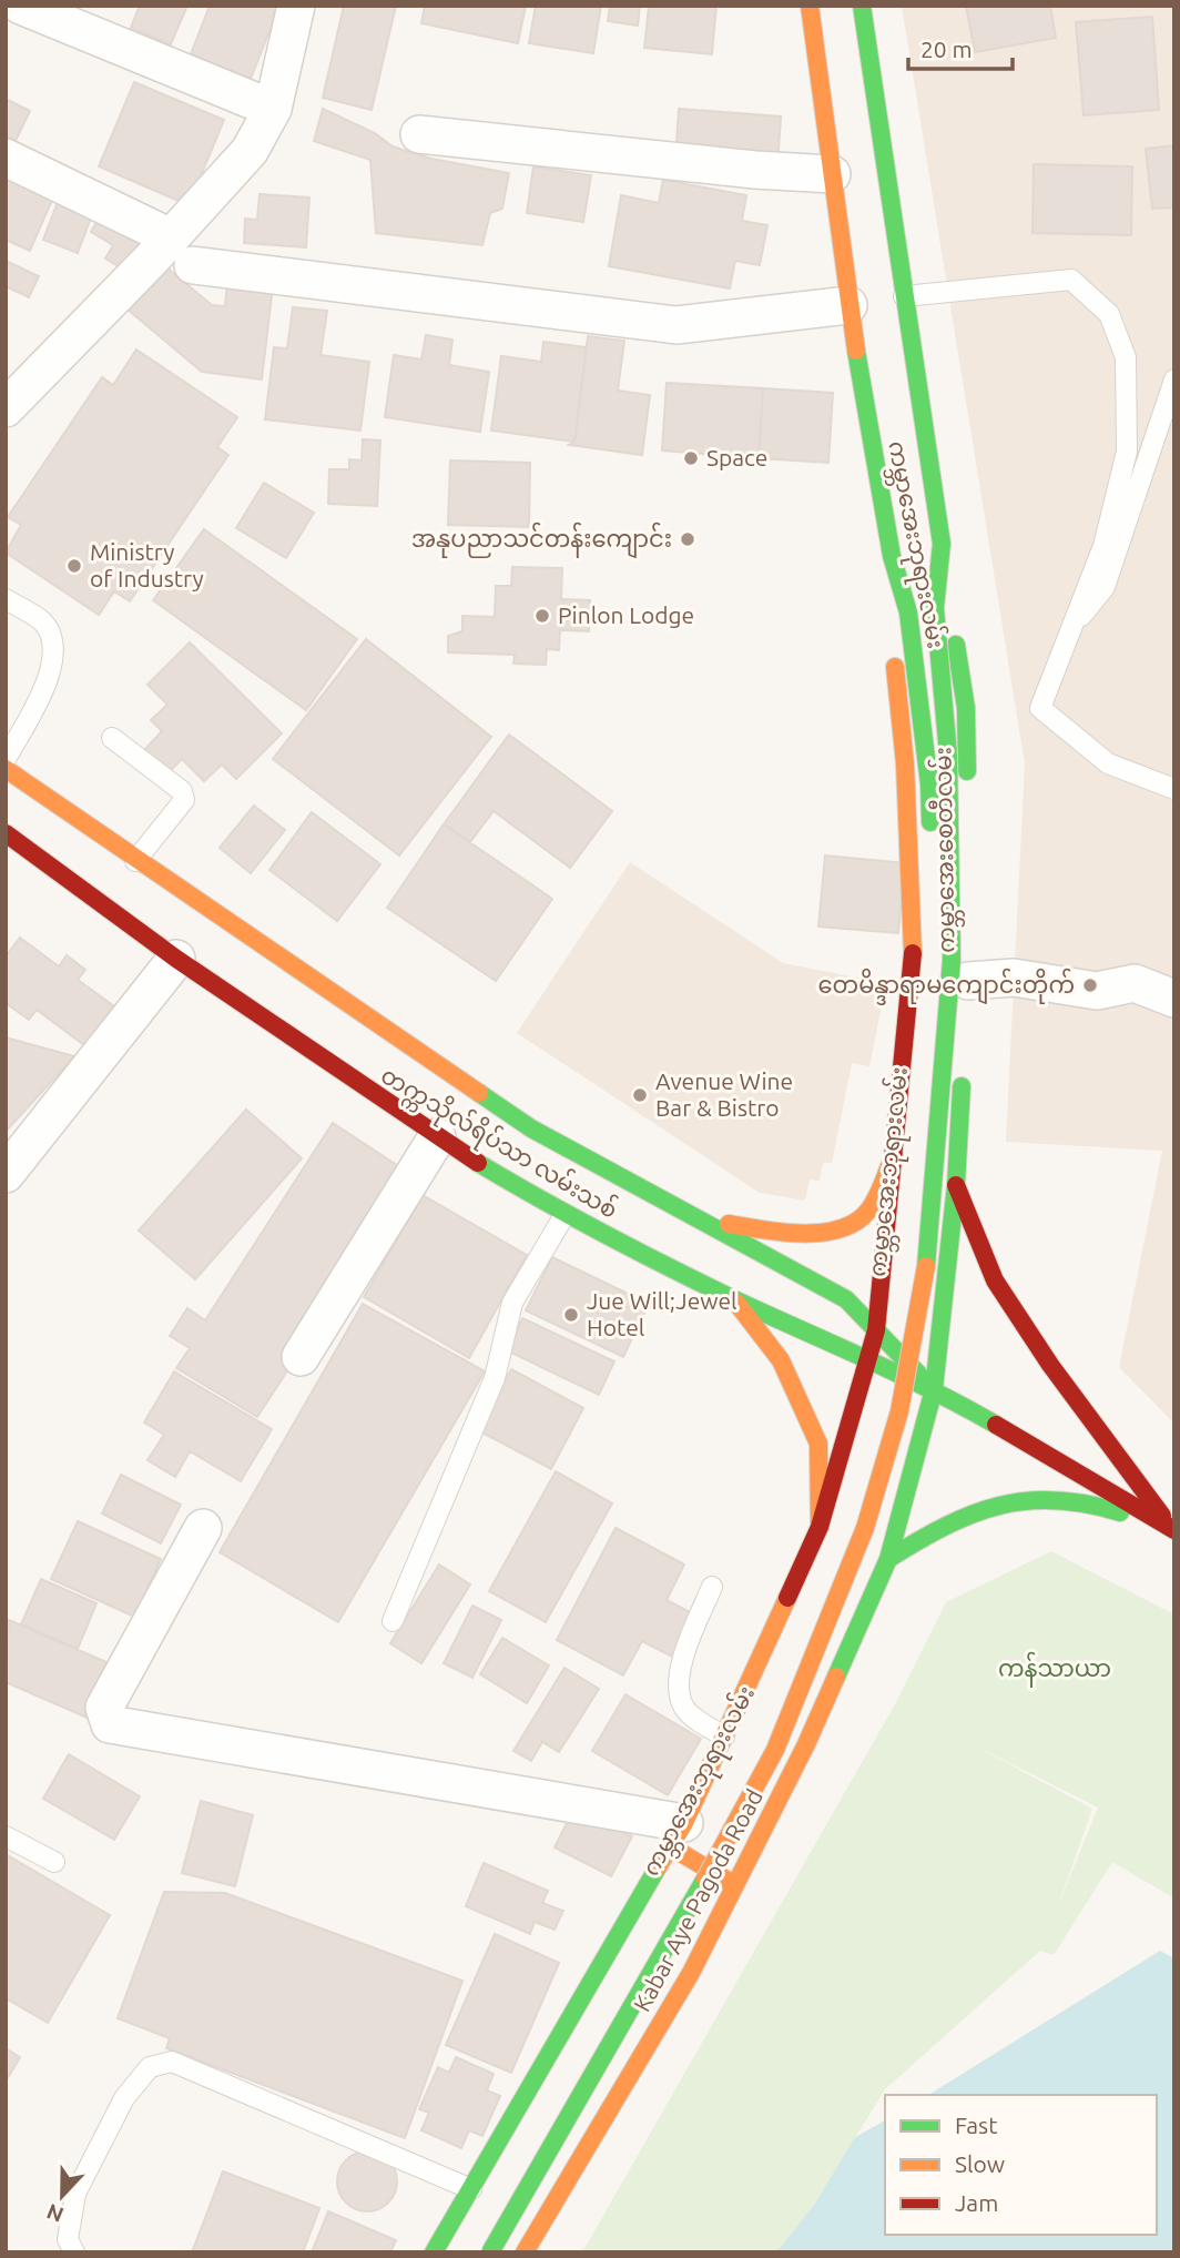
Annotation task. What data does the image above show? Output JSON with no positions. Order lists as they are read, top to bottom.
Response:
{
  "streets": {
    "main road": [
      "ကမ္ဘာအေးဘုရားလမ်း",
      "ကမ္ဘာအေးစေတီလမ်း",
      "တက္ကသိုလ်ရိပ်သာ လမ်းသစ်",
      "Kabar Aye Pagoda Road"
    ]
  },
  "crossings": [
    ["ကမ္ဘာအေးဘုရားလမ်း", "ကမ္ဘာအေးစေတီလမ်း"]
  ],
  "parks": ["ကန်သာယာ"],
  "places": [
    "Space",
    "အနုပညာသင်တန်းကျောင်း",
    "Ministry of Industry",
    "Pinlon Lodge",
    "တေမိန္ဒာရာမကျောင်းတိုက်",
    "Avenue Wine Bar & Bistro",
    "Jue Will;Jewel Hotel"
  ],
  "legend": ["Fast", "Slow", "Jam"],
  "scale_bar": "20 m",
  "north": "bottom"
}
